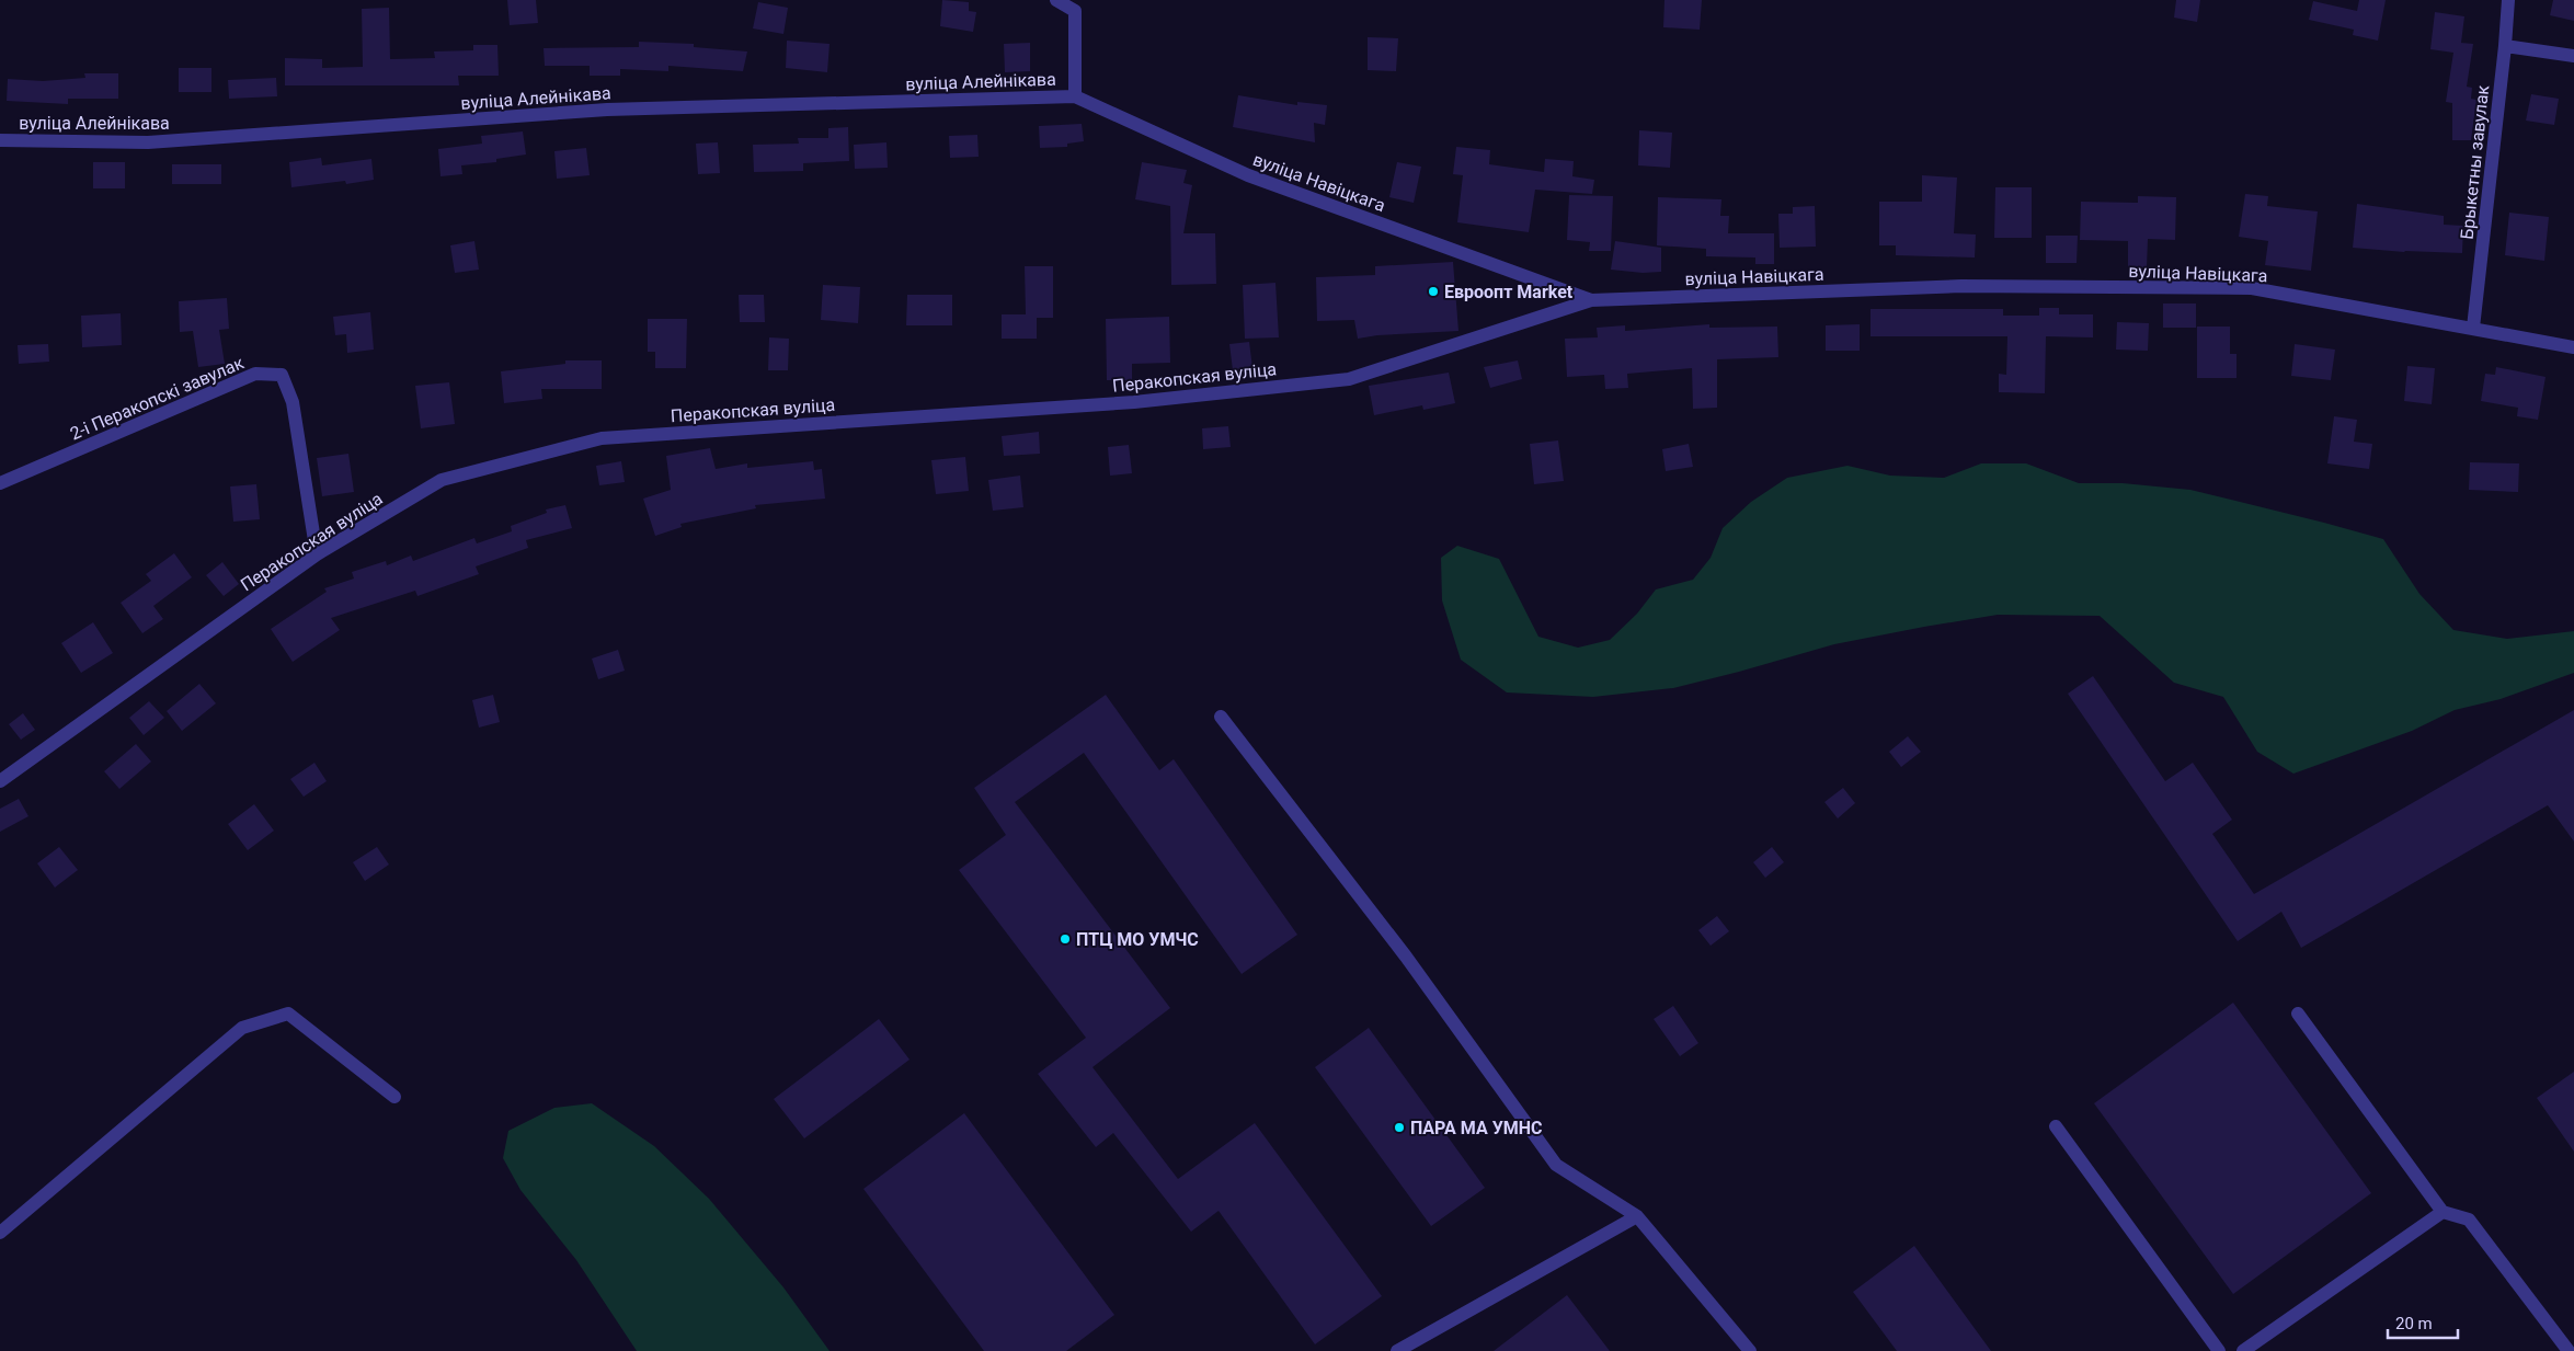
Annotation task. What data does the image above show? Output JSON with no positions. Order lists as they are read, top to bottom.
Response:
{
  "streets": {
    "street": [
      "вуліца Алейнікава",
      "Брыкетны завулак",
      "вуліца Навіцкага",
      "Перакопская вуліца",
      "2-і Перакопскі завулак"
    ]
  },
  "crossings": [
    ["вуліца Алейнікава", "вуліца Навіцкага"],
    ["Брыкетны завулак", "вуліца Навіцкага"],
    ["вуліца Навіцкага", "Перакопская вуліца"],
    ["Перакопская вуліца", "2-і Перакопскі завулак"]
  ],
  "places": ["Евроопт Market", "ПТЦ МО УМЧС", "ПАРА МА УМНС"],
  "scale_bar": "20 m"
}
